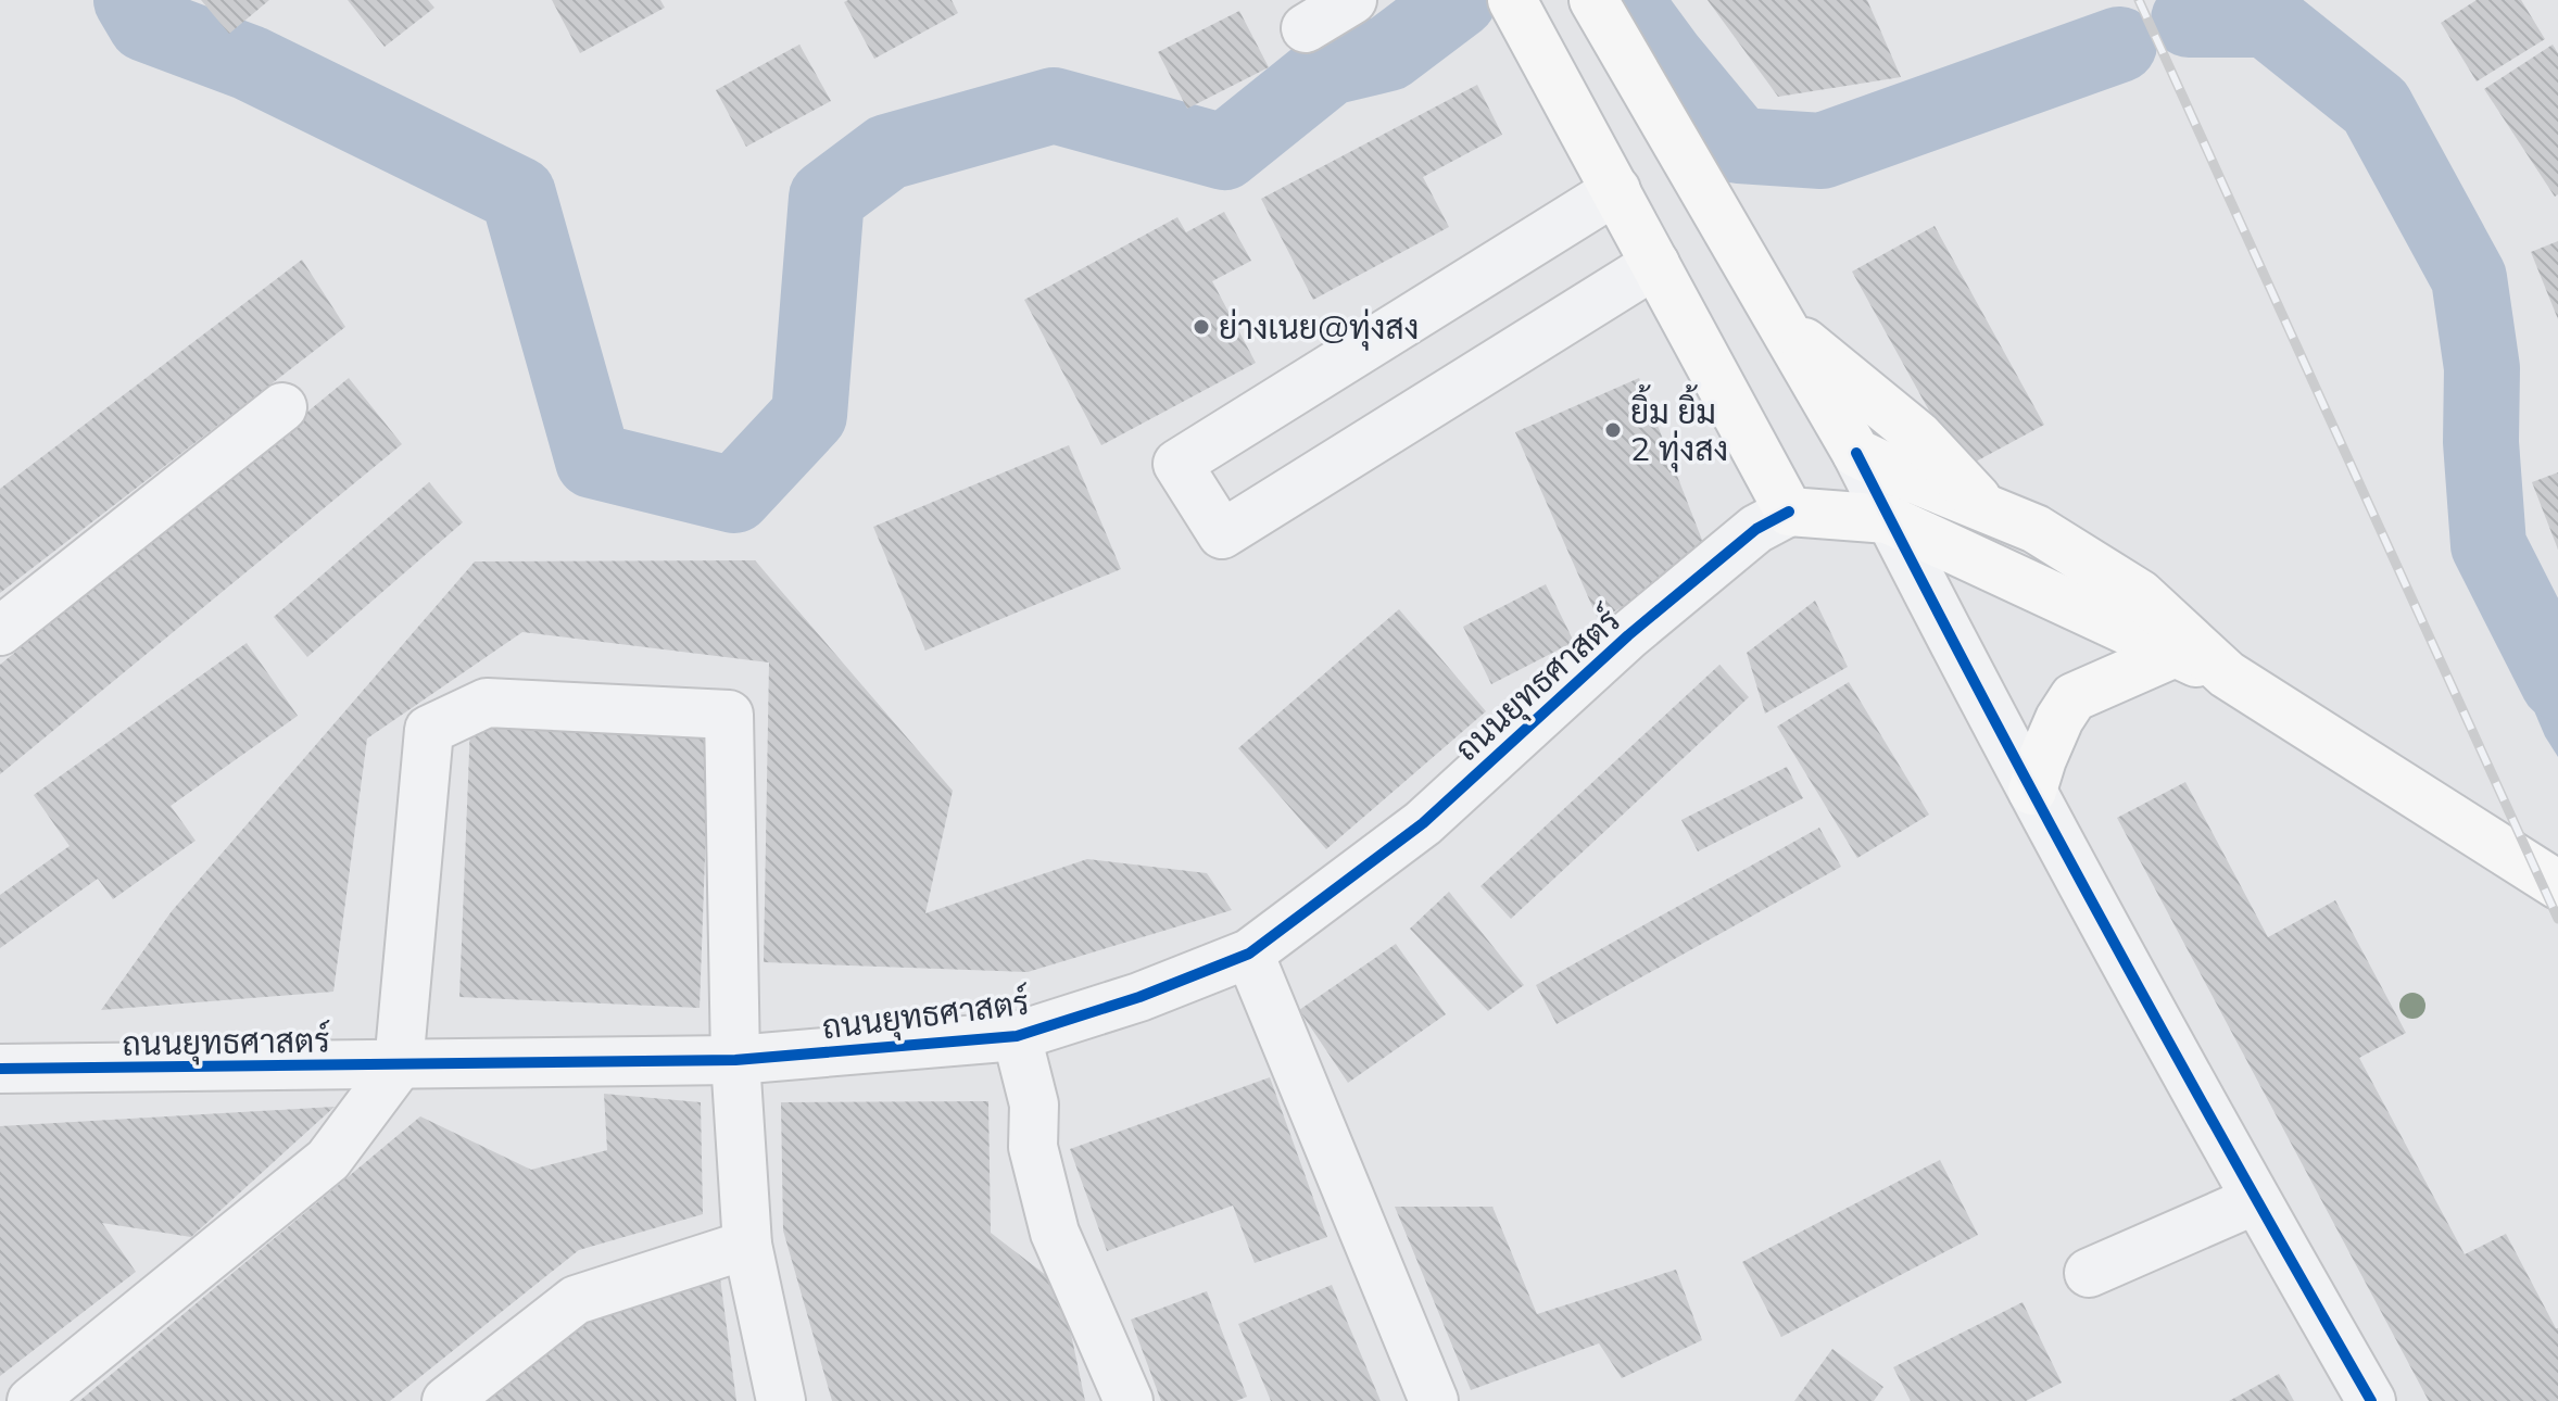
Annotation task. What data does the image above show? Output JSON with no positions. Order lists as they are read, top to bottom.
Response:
{
  "streets": {
    "street": ["ถนนยุทธศาสตร์"]
  },
  "places": ["ย่างเนย@ทุ่งสง", "ยิ้ม ยิ้ม 2 ทุ่งสง"]
}
